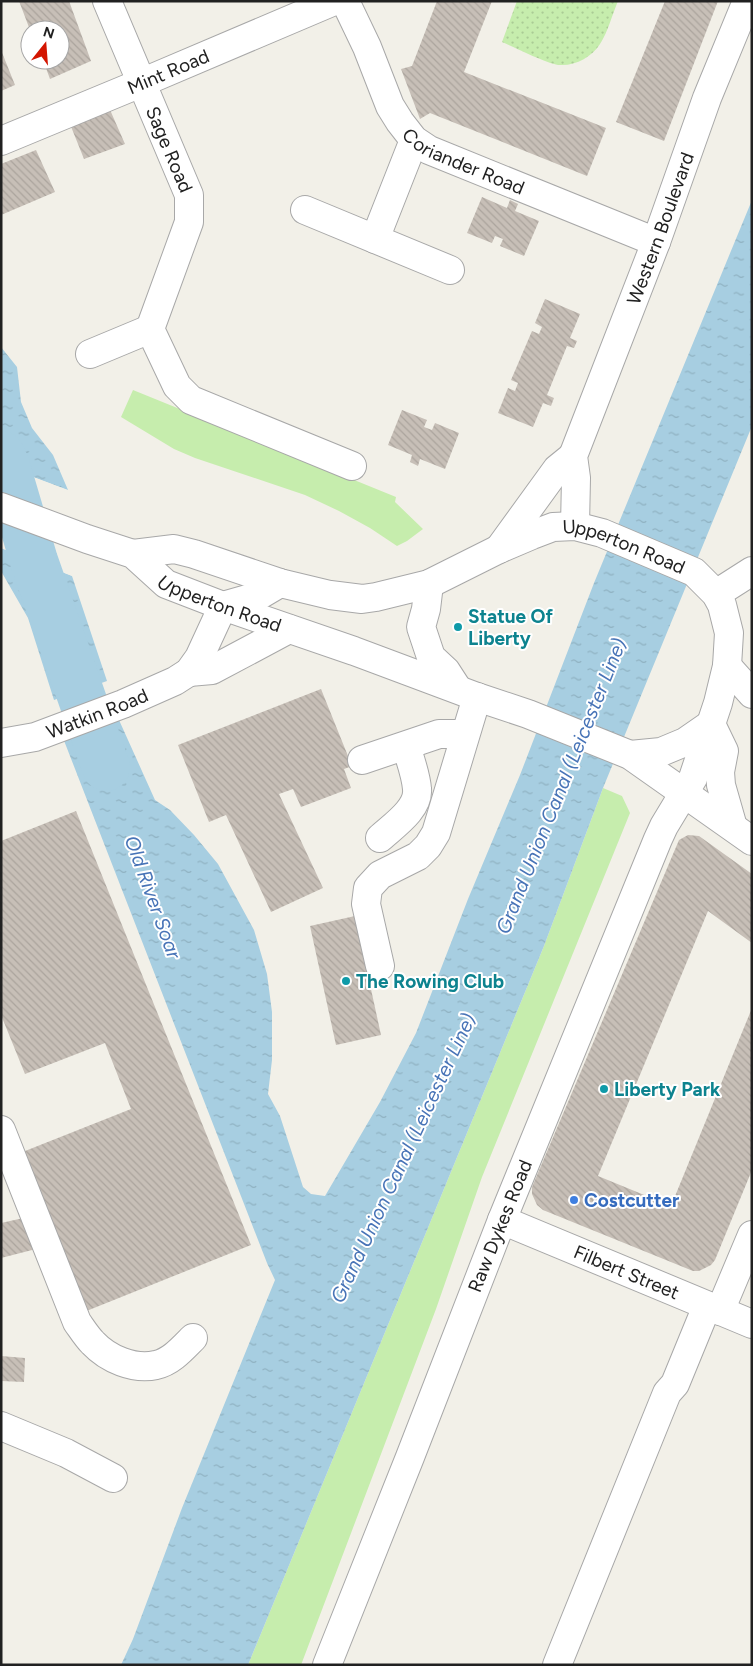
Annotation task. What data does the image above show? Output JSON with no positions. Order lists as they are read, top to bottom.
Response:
{
  "streets": {
    "street": [
      "Mint Road",
      "Sage Road",
      "Coriander Road",
      "Western Boulevard",
      "Upperton Road",
      "Watkin Road",
      "Raw Dykes Road",
      "Filbert Street"
    ]
  },
  "crossings": [
    ["Mint Road", "Sage Road"],
    ["Coriander Road", "Western Boulevard"],
    ["Western Boulevard", "Upperton Road"],
    ["Upperton Road", "Watkin Road"],
    ["Upperton Road", "Raw Dykes Road"],
    ["Raw Dykes Road", "Filbert Street"]
  ],
  "water": ["Grand Union Canal (Leicester Line)", "Old River Soar"],
  "places": [
    "Statue Of Liberty",
    "The Rowing Club",
    "Liberty Park",
    "Costcutter"
  ],
  "north": "top"
}
